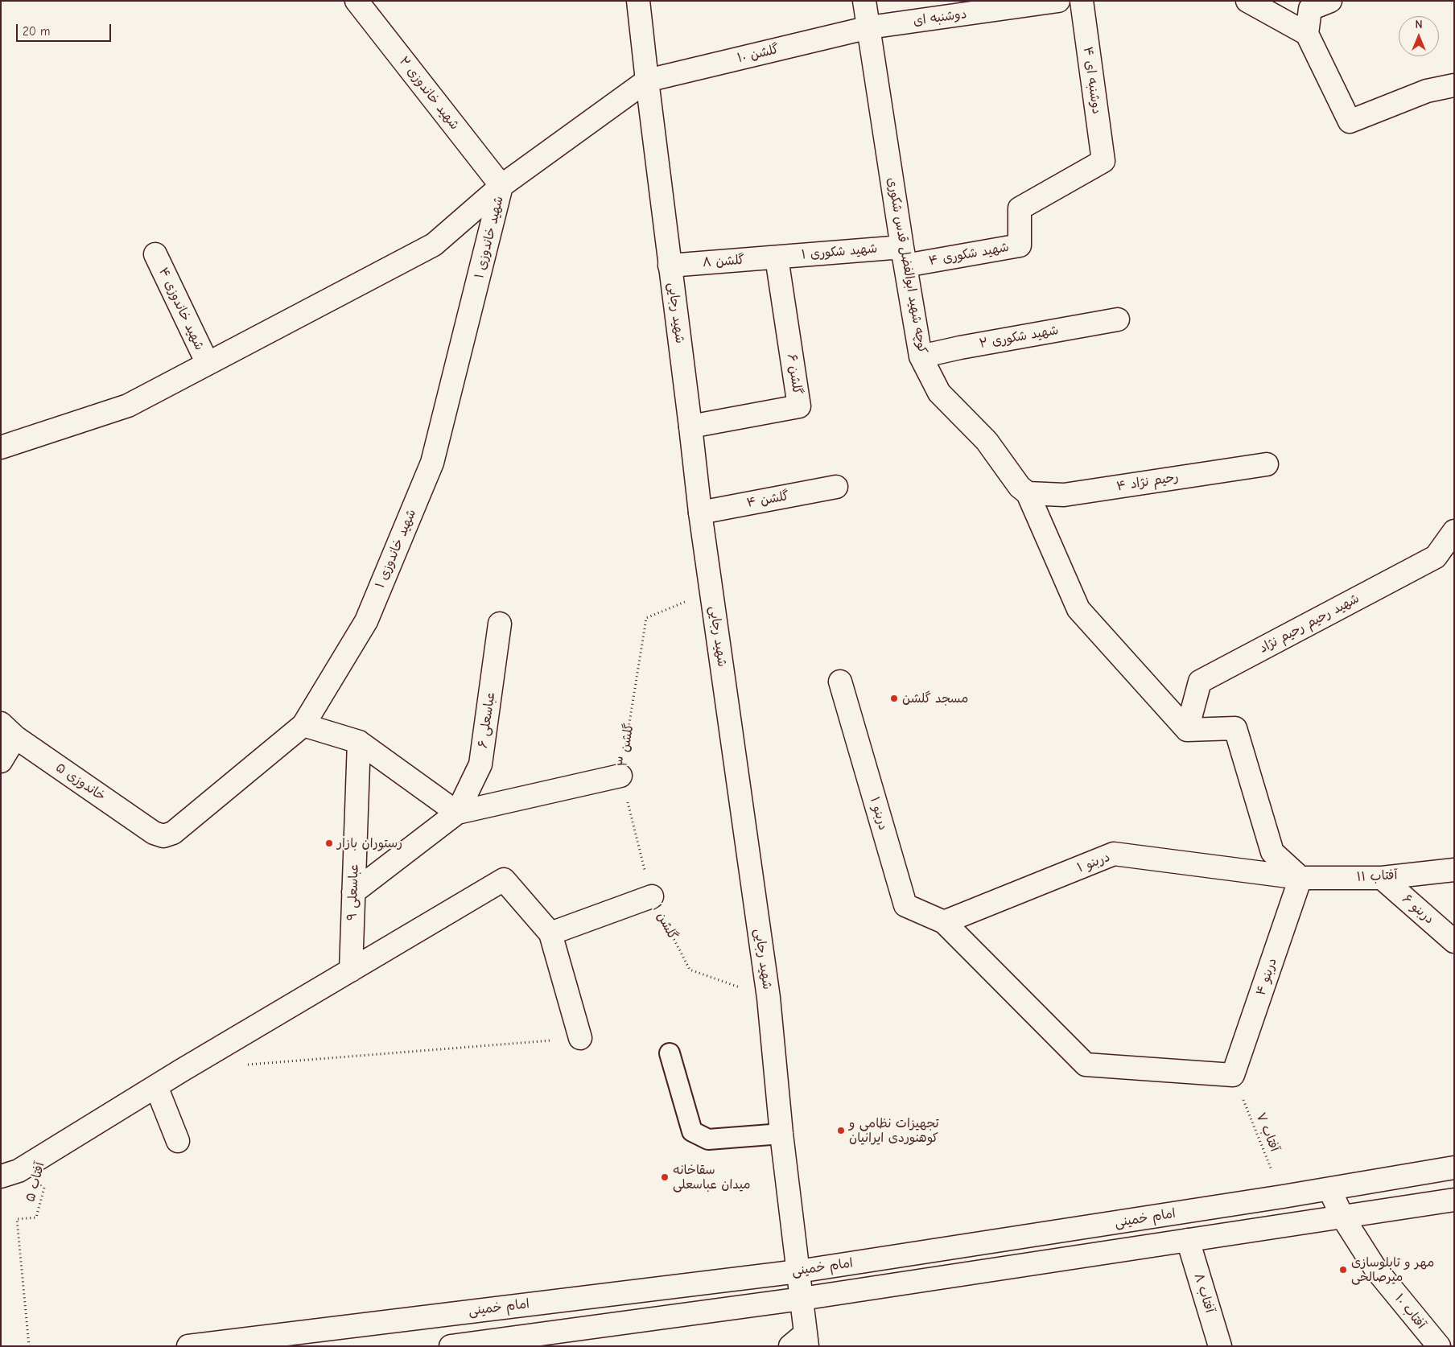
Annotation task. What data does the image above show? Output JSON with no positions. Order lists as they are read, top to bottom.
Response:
{
  "streets": {
    "street": [
      "دوشنبه ای",
      "۱۰ گلشن",
      "۴ دوشنبه ای",
      "۲ شهید خاندوزی",
      "۱ شهید خاندوزی",
      "۱ شهید شکوری",
      "۴ شهید شکوری",
      "۸ گلشن",
      "کوچه شهید ابوالفضل قدس شکوری",
      "۴ شهید خاندوزی",
      "شهید رجایی",
      "۲ شهید شکوری",
      "۶ گلشن",
      "رحیم نژاد ۴",
      "۴ گلشن",
      "شهید رحیم رحیم نژاد",
      "۶ عباسعلی",
      "۳ گلشن",
      "خاندوزی ۵",
      "۱ دربنو",
      "دربنو ۱",
      "آفتاب ۱۱",
      "۹ عباسعلی",
      "۶ دربنو",
      "۱ گلشن",
      "۴ دربنو",
      "امام خمینی",
      "آفتاب ۸",
      "۱۰ آفتاب"
    ],
    "path": ["آفتاب ۷", "۵ آفتاب"]
  },
  "crossings": [
    ["دوشنبه ای", "۱۰ گلشن"],
    ["دوشنبه ای", "کوچه شهید ابوالفضل قدس شکوری"],
    ["۱۰ گلشن", "کوچه شهید ابوالفضل قدس شکوری"],
    ["۱۰ گلشن", "شهید رجایی"],
    ["۴ دوشنبه ای", "۴ شهید شکوری"],
    ["۲ شهید خاندوزی", "۱ شهید خاندوزی"],
    ["۱ شهید خاندوزی", "خاندوزی ۵"],
    ["۱ شهید شکوری", "۴ شهید شکوری"],
    ["۱ شهید شکوری", "۸ گلشن"],
    ["۱ شهید شکوری", "کوچه شهید ابوالفضل قدس شکوری"],
    ["۱ شهید شکوری", "۶ گلشن"],
    ["۴ شهید شکوری", "کوچه شهید ابوالفضل قدس شکوری"],
    ["۸ گلشن", "شهید رجایی"],
    ["۸ گلشن", "۶ گلشن"],
    ["کوچه شهید ابوالفضل قدس شکوری", "۲ شهید شکوری"],
    ["کوچه شهید ابوالفضل قدس شکوری", "رحیم نژاد ۴"],
    ["کوچه شهید ابوالفضل قدس شکوری", "شهید رحیم رحیم نژاد"],
    ["شهید رجایی", "۶ گلشن"],
    ["شهید رجایی", "۴ گلشن"],
    ["شهید رجایی", "۳ گلشن"],
    ["شهید رجایی", "۱ گلشن"],
    ["شهید رجایی", "امام خمینی"],
    ["۶ عباسعلی", "۳ گلشن"],
    ["۱ دربنو", "دربنو ۱"],
    ["دربنو ۱", "آفتاب ۱۱"],
    ["دربنو ۱", "۴ دربنو"],
    ["آفتاب ۱۱", "۶ دربنو"],
    ["آفتاب ۱۱", "۴ دربنو"],
    ["۴ دربنو", "آفتاب ۷"],
    ["آفتاب ۷", "امام خمینی"],
    ["امام خمینی", "آفتاب ۸"],
    ["امام خمینی", "۱۰ آفتاب"]
  ],
  "places": [
    "مسجد گلشن",
    "رستوران بازار",
    "تجهیزات نظامی و کوهنوردی ایرانیان",
    "سقاخانه میدان عباسعلی",
    "مهر و تابلوسازی میرصالحی"
  ],
  "scale_bar": "20 m",
  "north": "top"
}
